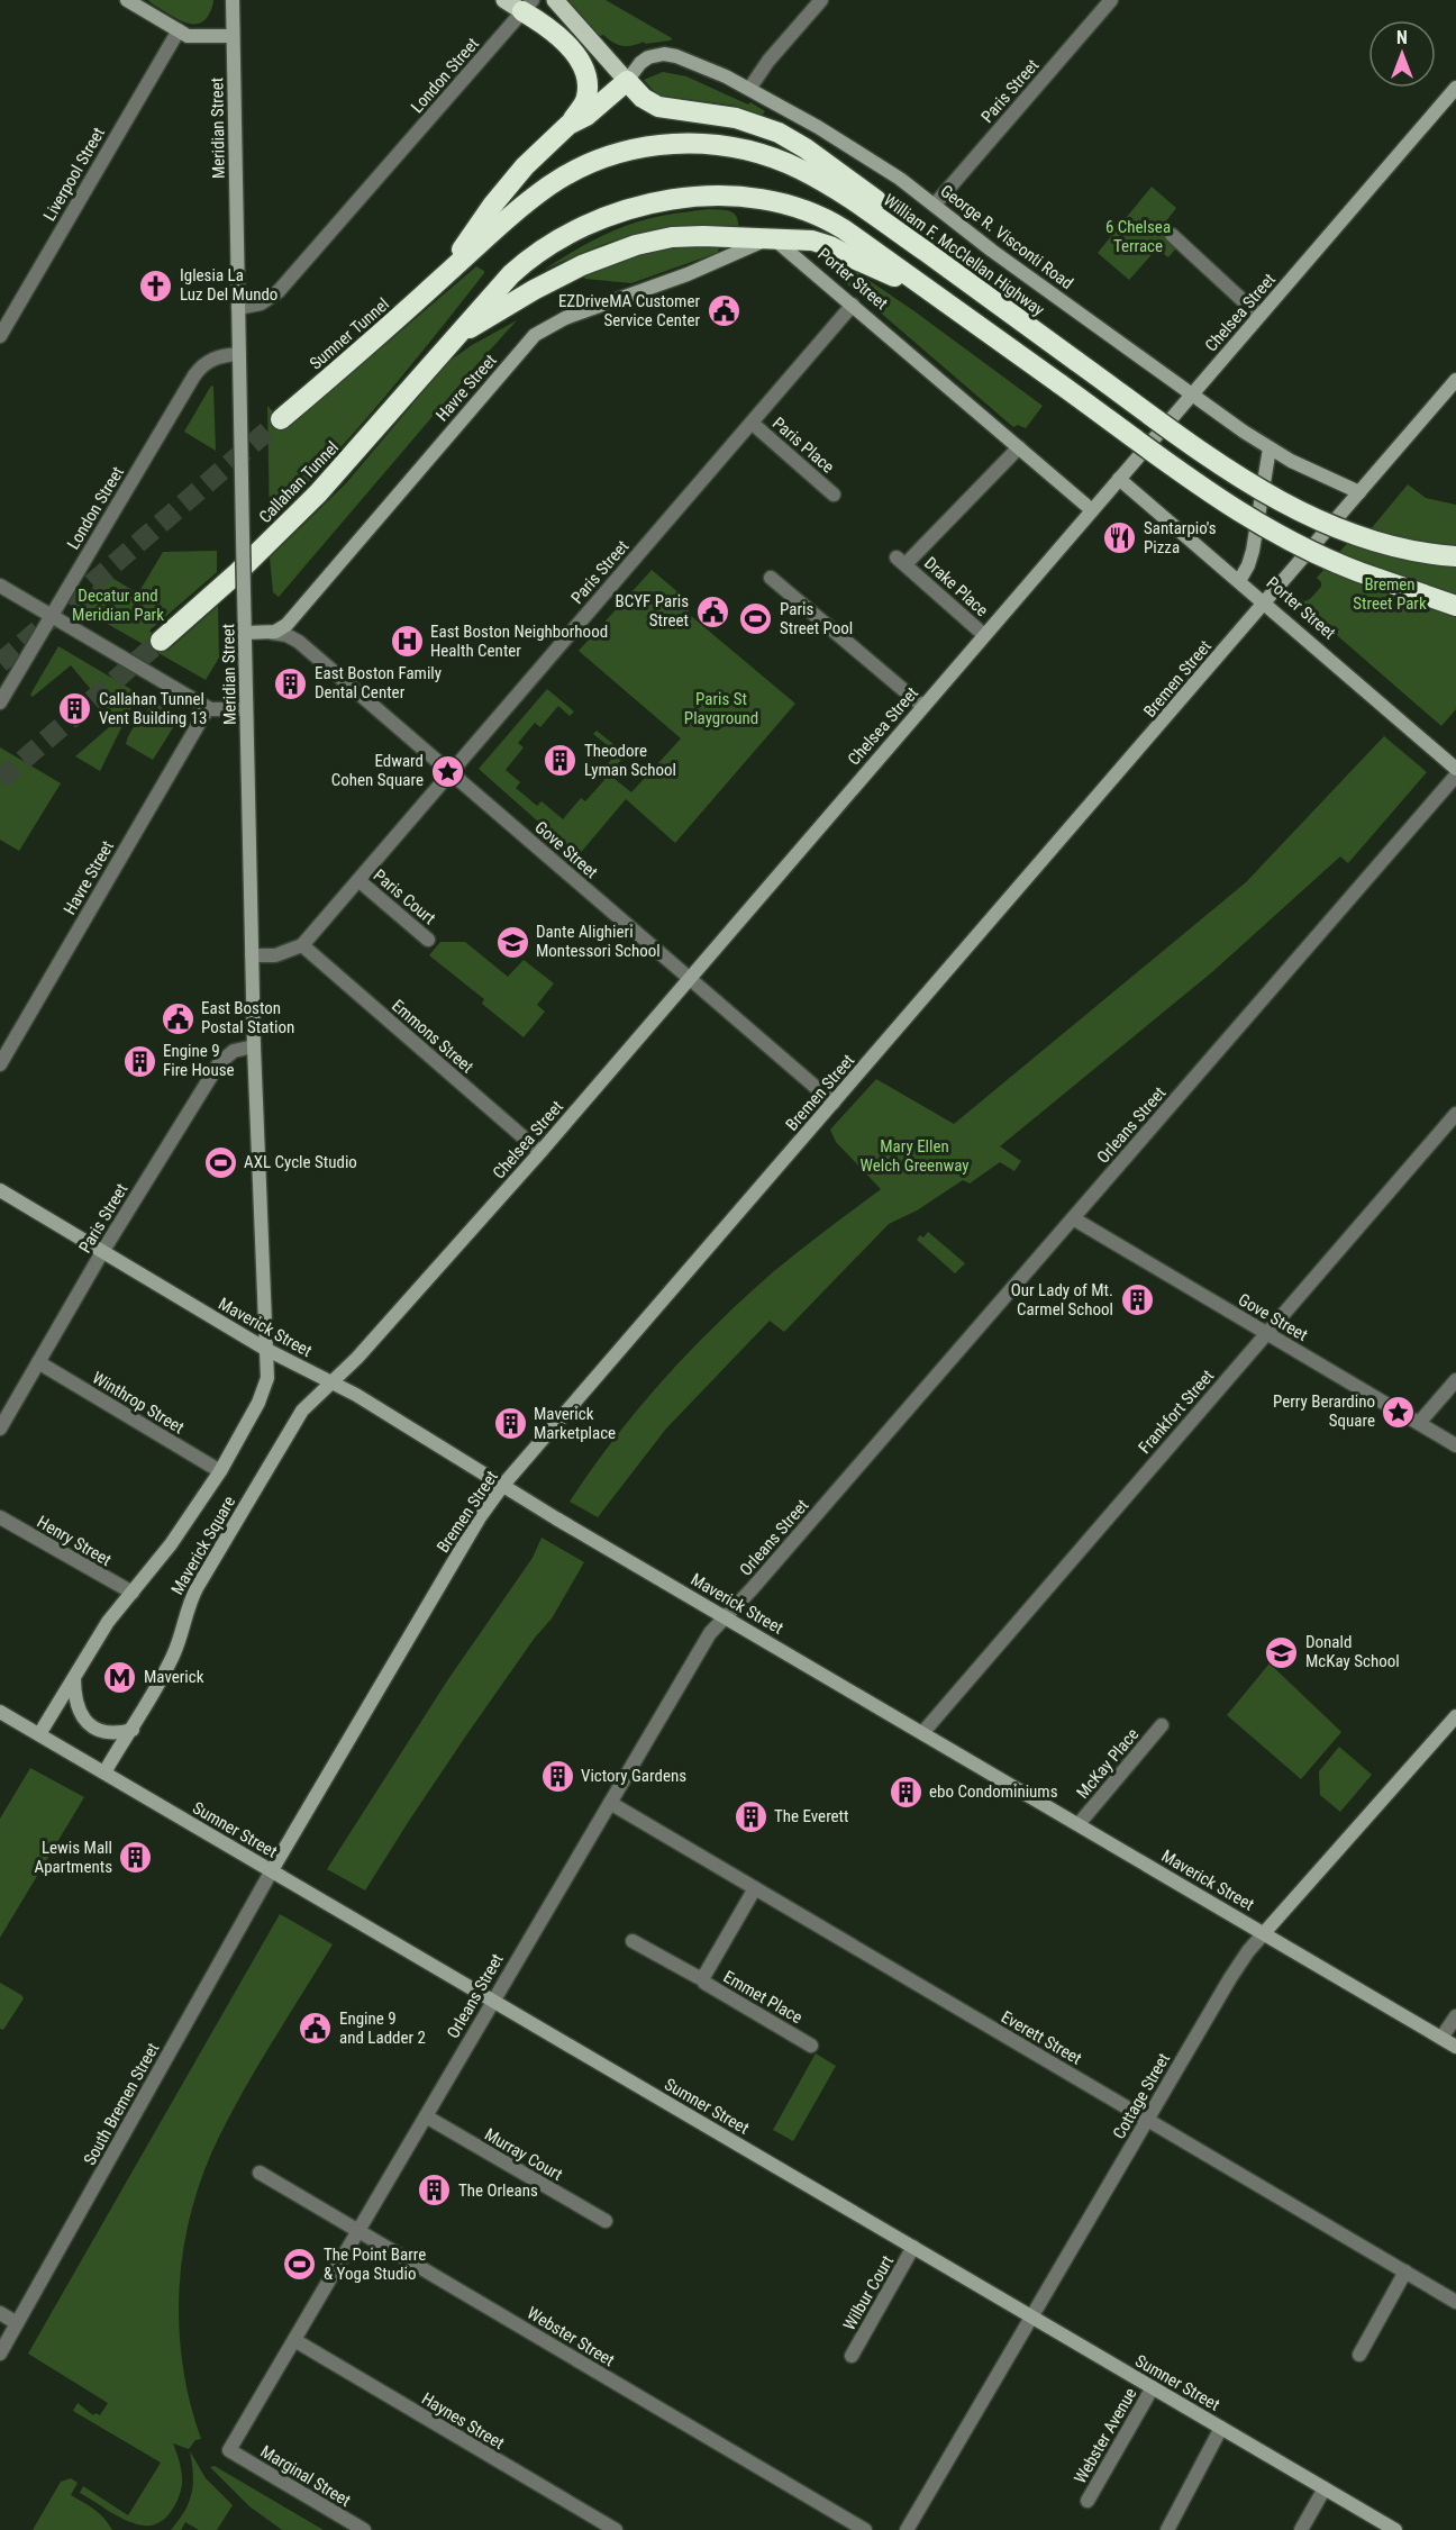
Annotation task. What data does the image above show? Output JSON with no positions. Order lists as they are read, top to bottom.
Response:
{
  "streets": {
    "highway": ["William F. McClellan Highway", "Sumner Tunnel", "Callahan Tunnel"],
    "main road": [
      "Meridian Street",
      "George R. Visconti Road",
      "Porter Street",
      "Chelsea Street",
      "Havre Street",
      "Bremen Street",
      "Maverick Street",
      "Maverick Square",
      "Sumner Street",
      "Cottage Street"
    ],
    "street": [
      "London Street",
      "Paris Street",
      "Liverpool Street",
      "Paris Place",
      "Drake Place",
      "Gove Street",
      "Paris Court",
      "Emmons Street",
      "Orleans Street",
      "Winthrop Street",
      "Frankfort Street",
      "Henry Street",
      "McKay Place",
      "Emmet Place",
      "Everett Street",
      "South Bremen Street",
      "Murray Court",
      "Wilbur Court",
      "Webster Street",
      "Haynes Street",
      "Webster Avenue",
      "Marginal Street"
    ]
  },
  "crossings": [
    ["London Street", "Meridian Street"],
    ["Paris Street", "Meridian Street"],
    ["Paris Street", "George R. Visconti Road"],
    ["Paris Street", "Porter Street"],
    ["Paris Street", "Paris Place"],
    ["Paris Street", "Gove Street"],
    ["Paris Street", "Paris Court"],
    ["Paris Street", "Emmons Street"],
    ["Paris Street", "Maverick Street"],
    ["Paris Street", "Winthrop Street"],
    ["Meridian Street", "Maverick Street"],
    ["Meridian Street", "Maverick Square"],
    ["George R. Visconti Road", "Chelsea Street"],
    ["George R. Visconti Road", "Bremen Street"],
    ["William F. McClellan Highway", "Sumner Tunnel"],
    ["Porter Street", "Chelsea Street"],
    ["Porter Street", "Havre Street"],
    ["Porter Street", "Drake Place"],
    ["Porter Street", "Bremen Street"],
    ["Chelsea Street", "Drake Place"],
    ["Chelsea Street", "Gove Street"],
    ["Chelsea Street", "Emmons Street"],
    ["Chelsea Street", "Maverick Street"],
    ["Chelsea Street", "Maverick Square"],
    ["Havre Street", "Gove Street"],
    ["Bremen Street", "Gove Street"],
    ["Bremen Street", "Maverick Street"],
    ["Bremen Street", "Sumner Street"],
    ["Bremen Street", "South Bremen Street"],
    ["Gove Street", "Orleans Street"],
    ["Gove Street", "Frankfort Street"],
    ["Orleans Street", "Maverick Street"],
    ["Orleans Street", "Sumner Street"],
    ["Orleans Street", "Everett Street"],
    ["Orleans Street", "Murray Court"],
    ["Orleans Street", "Webster Street"],
    ["Orleans Street", "Haynes Street"],
    ["Orleans Street", "Marginal Street"],
    ["Maverick Street", "Frankfort Street"],
    ["Maverick Street", "Maverick Square"],
    ["Maverick Street", "McKay Place"],
    ["Maverick Street", "Cottage Street"],
    ["Winthrop Street", "Maverick Square"],
    ["Henry Street", "Maverick Square"],
    ["Maverick Square", "Sumner Street"],
    ["Sumner Street", "Cottage Street"],
    ["Sumner Street", "South Bremen Street"],
    ["Sumner Street", "Wilbur Court"],
    ["Sumner Street", "Webster Avenue"],
    ["Emmet Place", "Everett Street"],
    ["Everett Street", "Cottage Street"]
  ],
  "parks": [
    "6 Chelsea Terrace",
    "Bremen Street Park",
    "Decatur and Meridian Park",
    "Paris St Playground",
    "Mary Ellen Welch Greenway"
  ],
  "places": {
    "church": ["Iglesia La Luz Del Mundo"],
    "public building": [
      "EZDriveMA Customer Service Center",
      "BCYF Paris Street",
      "East Boston Postal Station",
      "Engine 9 and Ladder 2"
    ],
    "restaurant": ["Santarpio's Pizza"],
    "sports": ["Paris Street Pool", "AXL Cycle Studio", "The Point Barre & Yoga Studio"],
    "hospital": ["East Boston Neighborhood Health Center"],
    "building": [
      "East Boston Family Dental Center",
      "Callahan Tunnel Vent Building 13",
      "Theodore Lyman School",
      "Engine 9 Fire House",
      "Our Lady of Mt. Carmel School",
      "Maverick Marketplace",
      "Victory Gardens",
      "ebo Condominiums",
      "The Everett",
      "Lewis Mall Apartments",
      "The Orleans"
    ],
    "place": ["Edward Cohen Square", "Perry Berardino Square"],
    "school or university": ["Dante Alighieri Montessori School", "Donald McKay School"],
    "metro station": ["Maverick"]
  },
  "north": "top"
}
